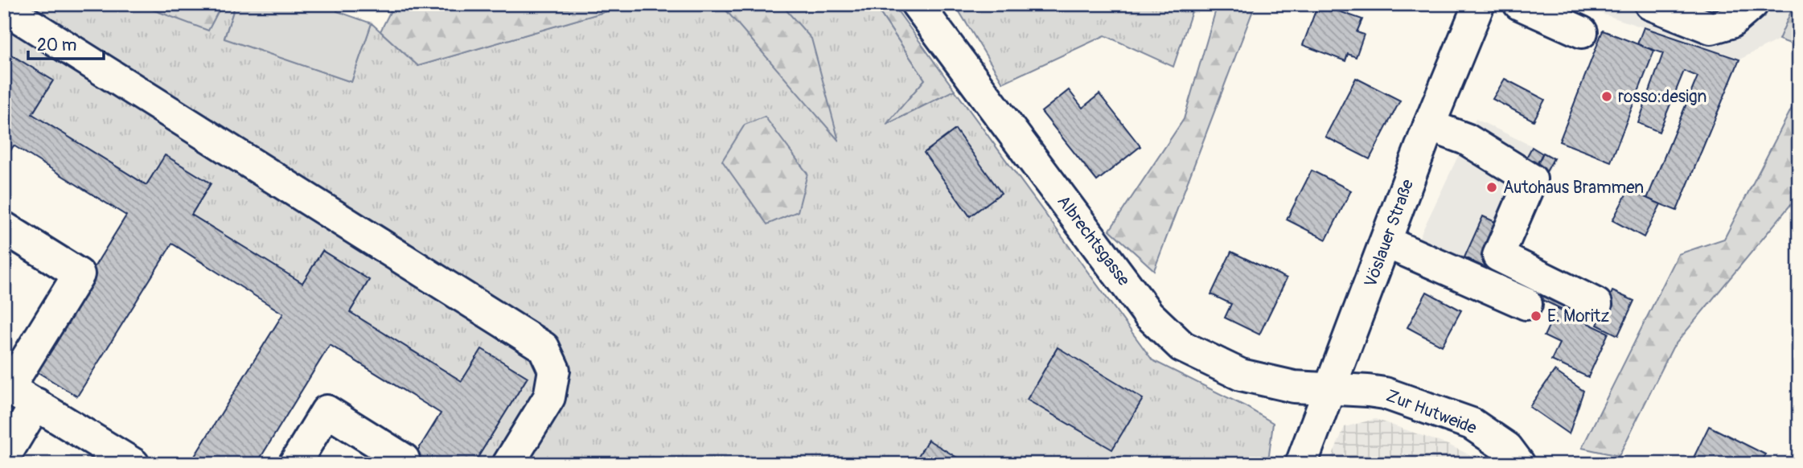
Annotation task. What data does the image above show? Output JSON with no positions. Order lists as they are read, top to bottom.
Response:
{
  "streets": {
    "street": ["Vöslauer Straße", "Albrechtsgasse", "Zur Hutweide"]
  },
  "crossings": [
    ["Vöslauer Straße", "Albrechtsgasse"],
    ["Vöslauer Straße", "Zur Hutweide"],
    ["Albrechtsgasse", "Zur Hutweide"]
  ],
  "places": ["rosso:design", "Autohaus Brammen", "E. Moritz"],
  "scale_bar": "20 m"
}
